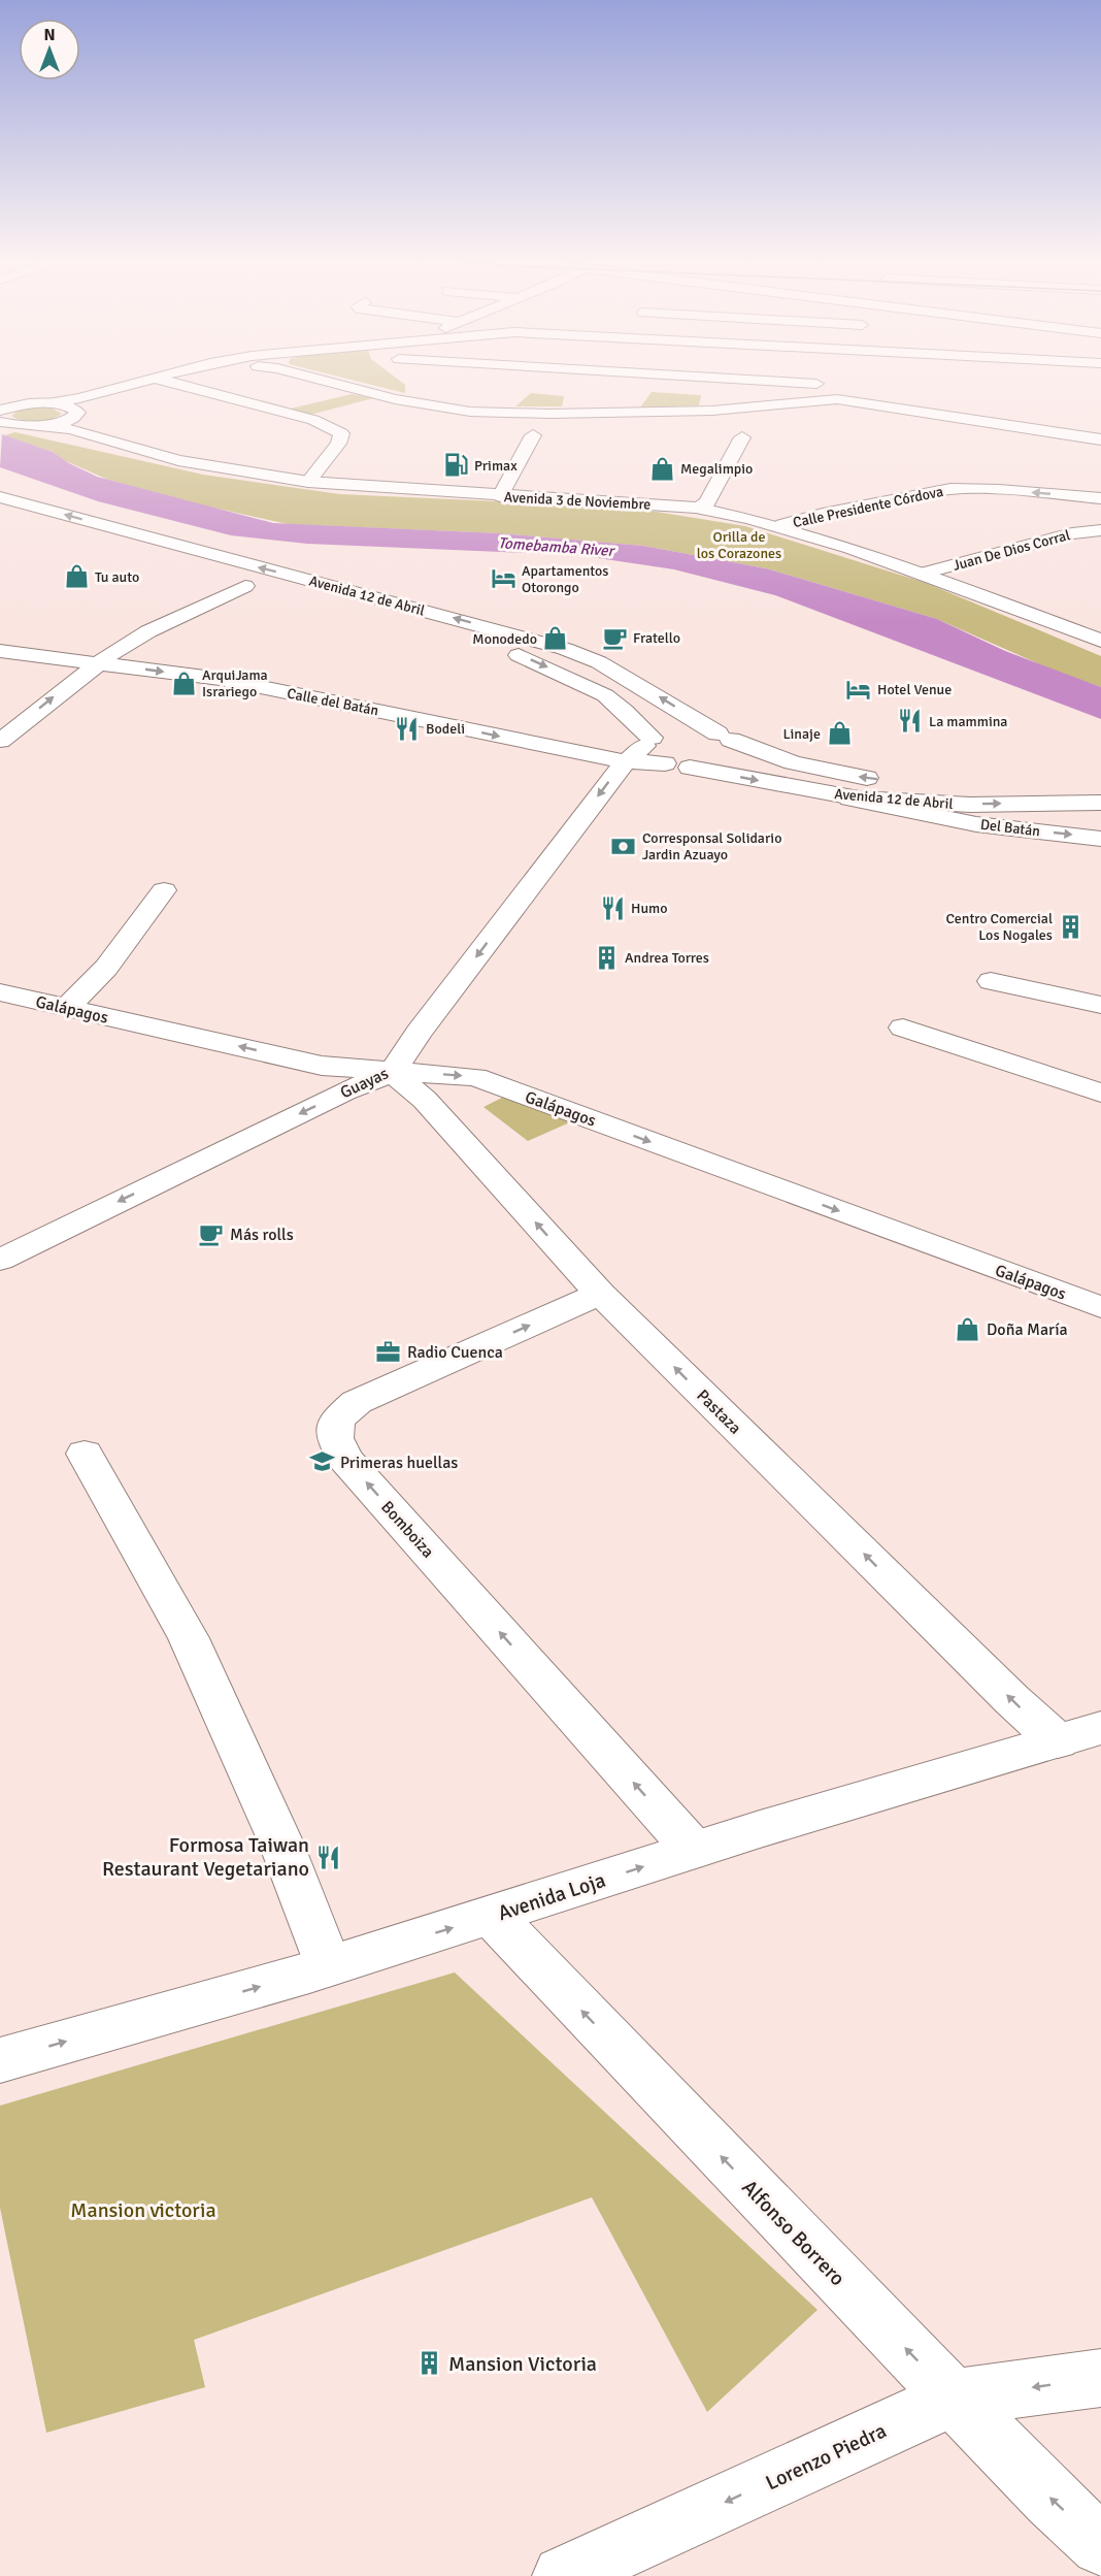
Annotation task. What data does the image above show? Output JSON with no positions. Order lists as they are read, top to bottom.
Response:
{
  "streets": {
    "street": [
      "Avenida 3 de Noviembre",
      "Calle Presidente Córdova",
      "Juan De Dios Corral",
      "Avenida 12 de Abril",
      "Calle del Batán",
      "Del Batán",
      "Galápagos",
      "Guayas",
      "Pastaza",
      "Bomboiza",
      "Avenida Loja",
      "Alfonso Borrero",
      "Lorenzo Piedra"
    ]
  },
  "crossings": [
    ["Avenida 3 de Noviembre", "Calle Presidente Córdova"],
    ["Avenida 3 de Noviembre", "Juan De Dios Corral"],
    ["Avenida 12 de Abril", "Calle del Batán"],
    ["Avenida 12 de Abril", "Del Batán"],
    ["Avenida 12 de Abril", "Guayas"],
    ["Calle del Batán", "Guayas"],
    ["Galápagos", "Guayas"],
    ["Galápagos", "Pastaza"],
    ["Guayas", "Pastaza"],
    ["Pastaza", "Bomboiza"],
    ["Pastaza", "Avenida Loja"],
    ["Bomboiza", "Avenida Loja"],
    ["Avenida Loja", "Alfonso Borrero"],
    ["Alfonso Borrero", "Lorenzo Piedra"]
  ],
  "one_way": [
    "Guayas",
    "Pastaza",
    "Avenida Loja",
    "Alfonso Borrero",
    "Lorenzo Piedra"
  ],
  "water": ["Tomebamba River"],
  "parks": ["Orilla de los Corazones", "Mansion victoria"],
  "places": {
    "fuel station": ["Primax"],
    "shop": [
      "Megalimpio",
      "Tu auto",
      "Monodedo",
      "ArquiJama Israriego",
      "Linaje",
      "Doña María"
    ],
    "hotel": ["Apartamentos Otorongo", "Hotel Venue"],
    "cafe": ["Fratello", "Más rolls"],
    "restaurant": [
      "La mammina",
      "Bodeli",
      "Humo",
      "Formosa Taiwan Restaurant Vegetariano"
    ],
    "bank": ["Corresponsal Solidario Jardin Azuayo"],
    "building": ["Centro Comercial Los Nogales", "Andrea Torres", "Mansion Victoria"],
    "office": ["Radio Cuenca"],
    "school or university": ["Primeras huellas"]
  },
  "north": "top"
}
